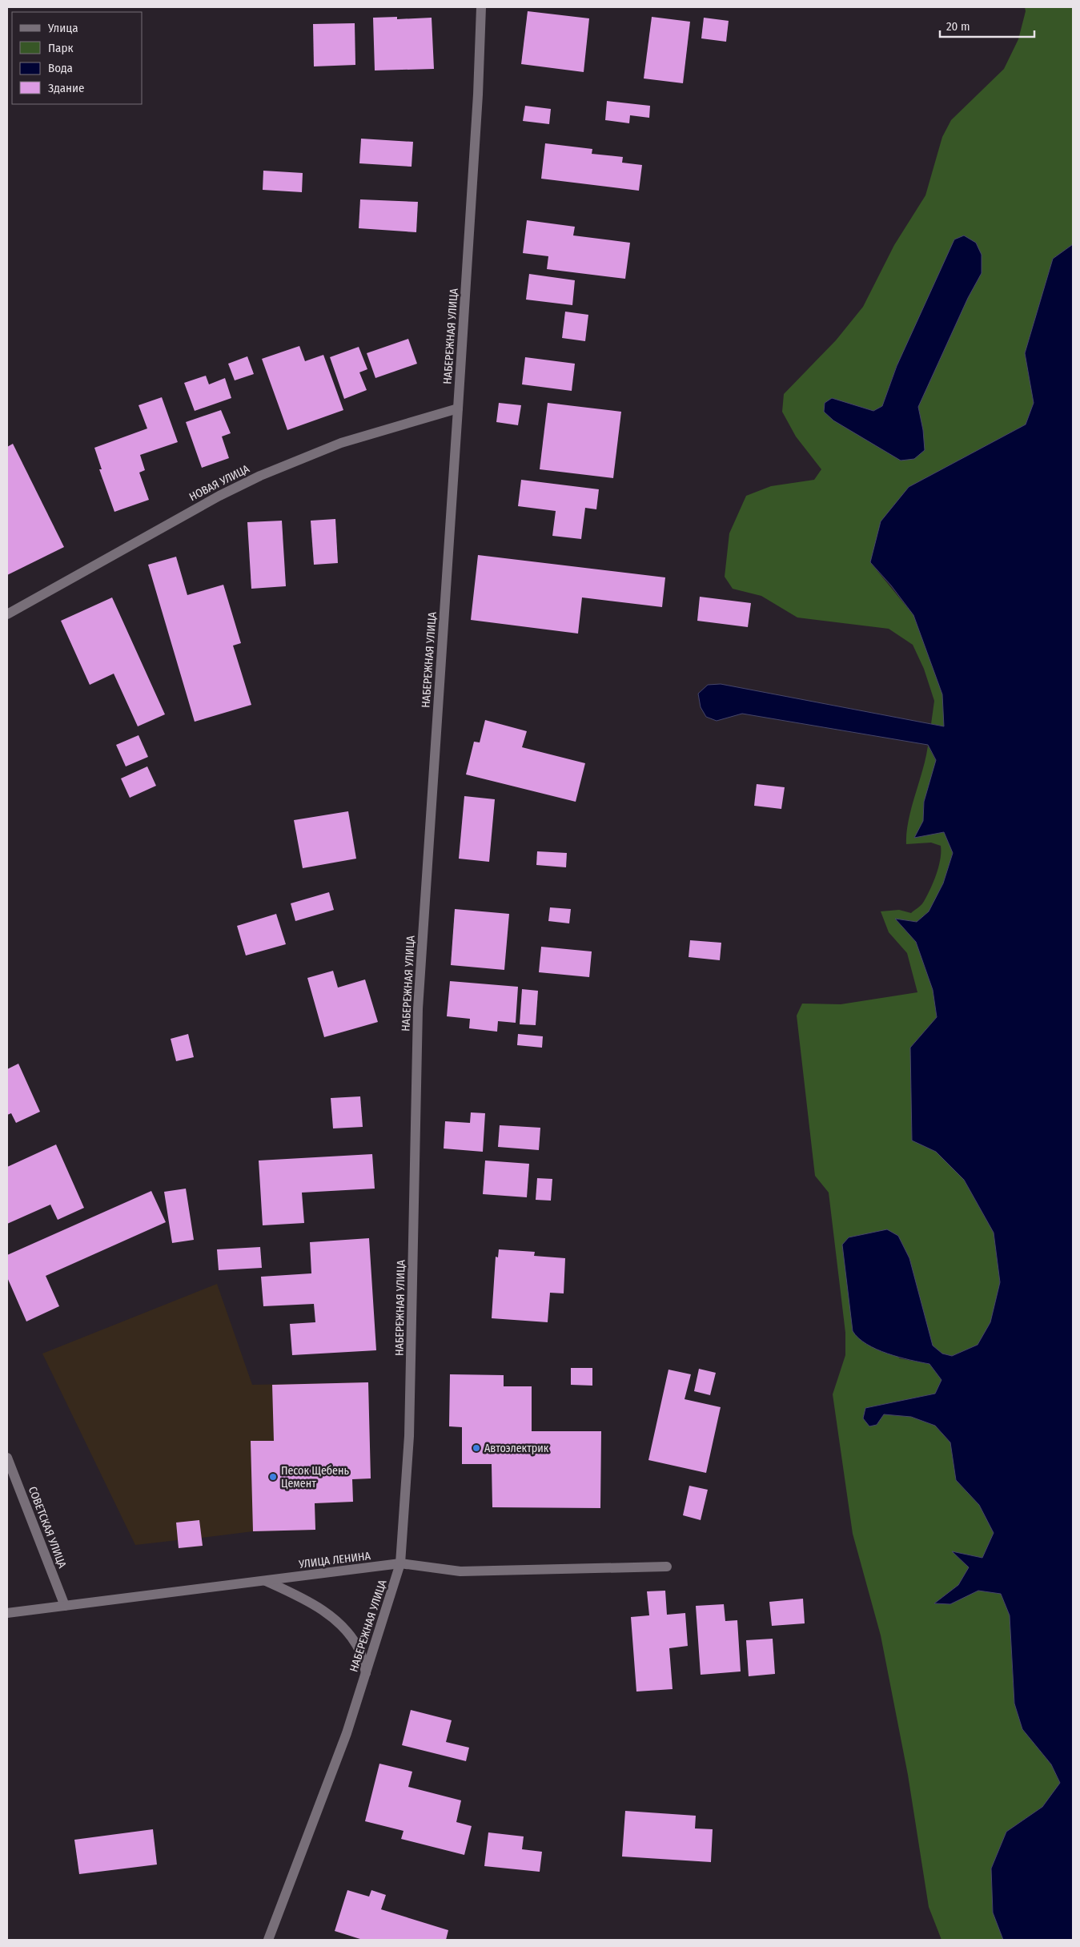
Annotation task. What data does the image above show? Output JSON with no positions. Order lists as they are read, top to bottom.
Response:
{
  "streets": {
    "street": [
      "НАБЕРЕЖНАЯ УЛИЦА",
      "НОВАЯ УЛИЦА",
      "СОВЕТСКАЯ УЛИЦА",
      "УЛИЦА ЛЕНИНА"
    ]
  },
  "crossings": [
    ["НАБЕРЕЖНАЯ УЛИЦА", "НОВАЯ УЛИЦА"],
    ["НАБЕРЕЖНАЯ УЛИЦА", "УЛИЦА ЛЕНИНА"],
    ["СОВЕТСКАЯ УЛИЦА", "УЛИЦА ЛЕНИНА"]
  ],
  "places": ["Автоэлектрик", "Песок Щебень Цемент"],
  "legend": [
    "Улица",
    "Парк",
    "Вода",
    "Здание"
  ],
  "scale_bar": "20 m"
}
